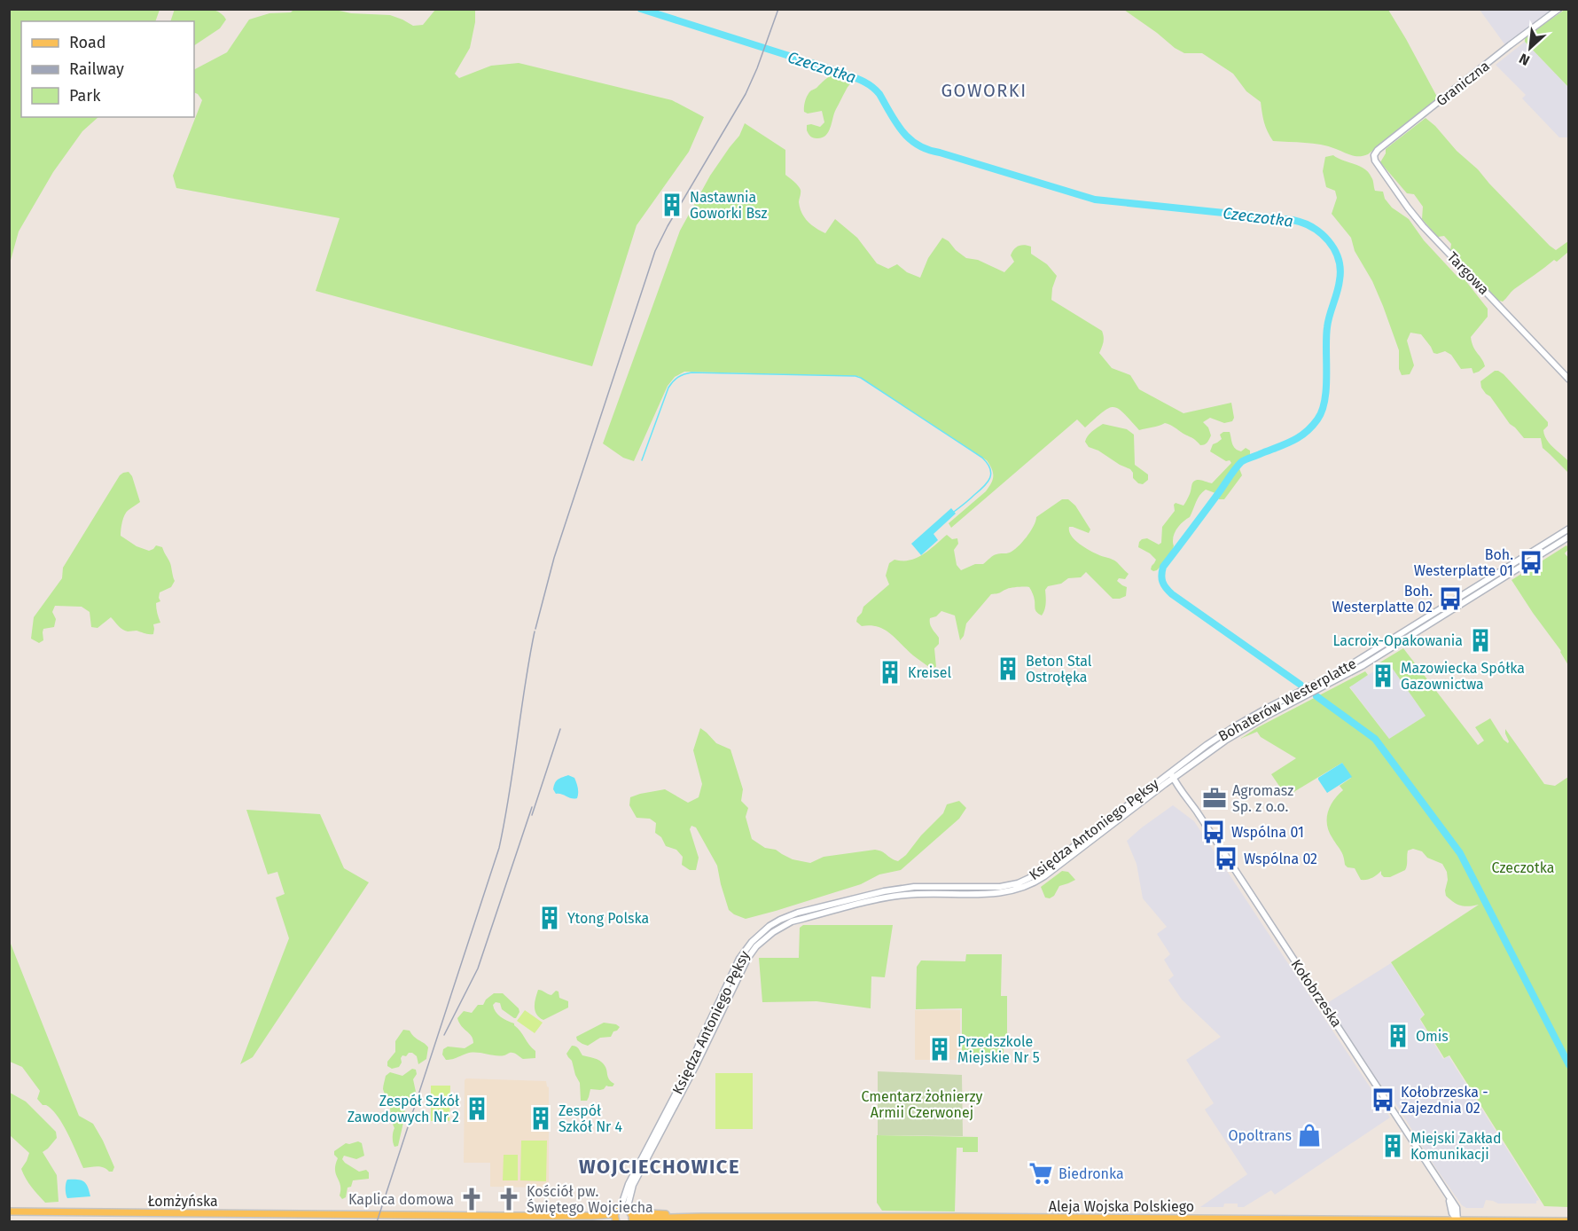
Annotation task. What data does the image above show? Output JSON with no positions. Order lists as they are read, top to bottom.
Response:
{
  "streets": {
    "main road": [
      "Graniczna",
      "Targowa",
      "Bohaterów Westerplatte",
      "Księdza Antoniego Pęksy",
      "Kołobrzeska",
      "Łomżyńska",
      "Aleja Wojska Polskiego"
    ]
  },
  "crossings": [
    ["Graniczna", "Targowa"],
    ["Bohaterów Westerplatte", "Księdza Antoniego Pęksy"],
    ["Bohaterów Westerplatte", "Kołobrzeska"],
    ["Księdza Antoniego Pęksy", "Kołobrzeska"],
    ["Księdza Antoniego Pęksy", "Aleja Wojska Polskiego"],
    ["Kołobrzeska", "Aleja Wojska Polskiego"]
  ],
  "districts": ["GOWORKI", "WOJCIECHOWICE"],
  "water": ["Czeczotka"],
  "parks": ["Czeczotka", "Cmentarz żołnierzy Armii Czerwonej"],
  "places": {
    "building": [
      "Nastawnia Goworki Bsz",
      "Lacroix-Opakowania",
      "Beton Stal Ostrołęka",
      "Kreisel",
      "Mazowiecka Spółka Gazownictwa",
      "Ytong Polska",
      "Omis",
      "Przedszkole Miejskie Nr 5",
      "Zespół Szkół Zawodowych Nr 2",
      "Zespół Szkół Nr 4",
      "Miejski Zakład Komunikacji"
    ],
    "bus stop": [
      "Boh. Westerplatte 01",
      "Boh. Westerplatte 02",
      "Wspólna 01",
      "Wspólna 02",
      "Kołobrzeska - Zajezdnia 02"
    ],
    "office": ["Agromasz Sp. z o.o."],
    "shop": ["Opoltrans"],
    "supermarket": ["Biedronka"],
    "church": ["Kaplica domowa", "Kościół pw. Świętego Wojciecha"]
  },
  "legend": ["Road", "Railway", "Park"],
  "north": "bottom left"
}
